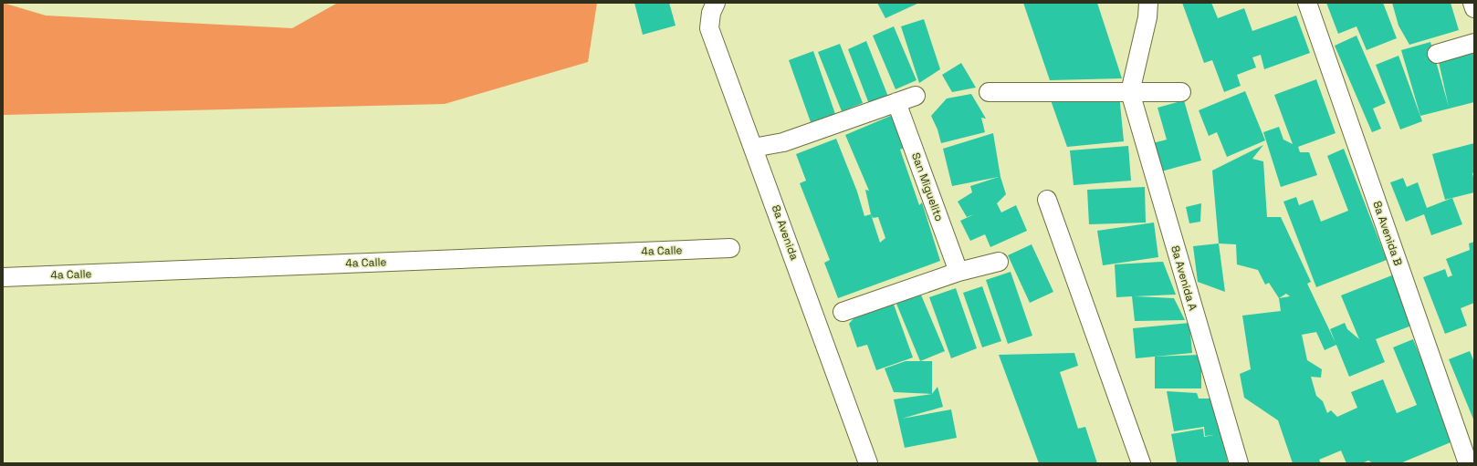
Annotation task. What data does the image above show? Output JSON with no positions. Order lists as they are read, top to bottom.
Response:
{
  "streets": {
    "street": [
      "San Miguelito",
      "8a Avenida",
      "8a Avenida B",
      "4a Calle",
      "8a Avenida A"
    ]
  }
}
